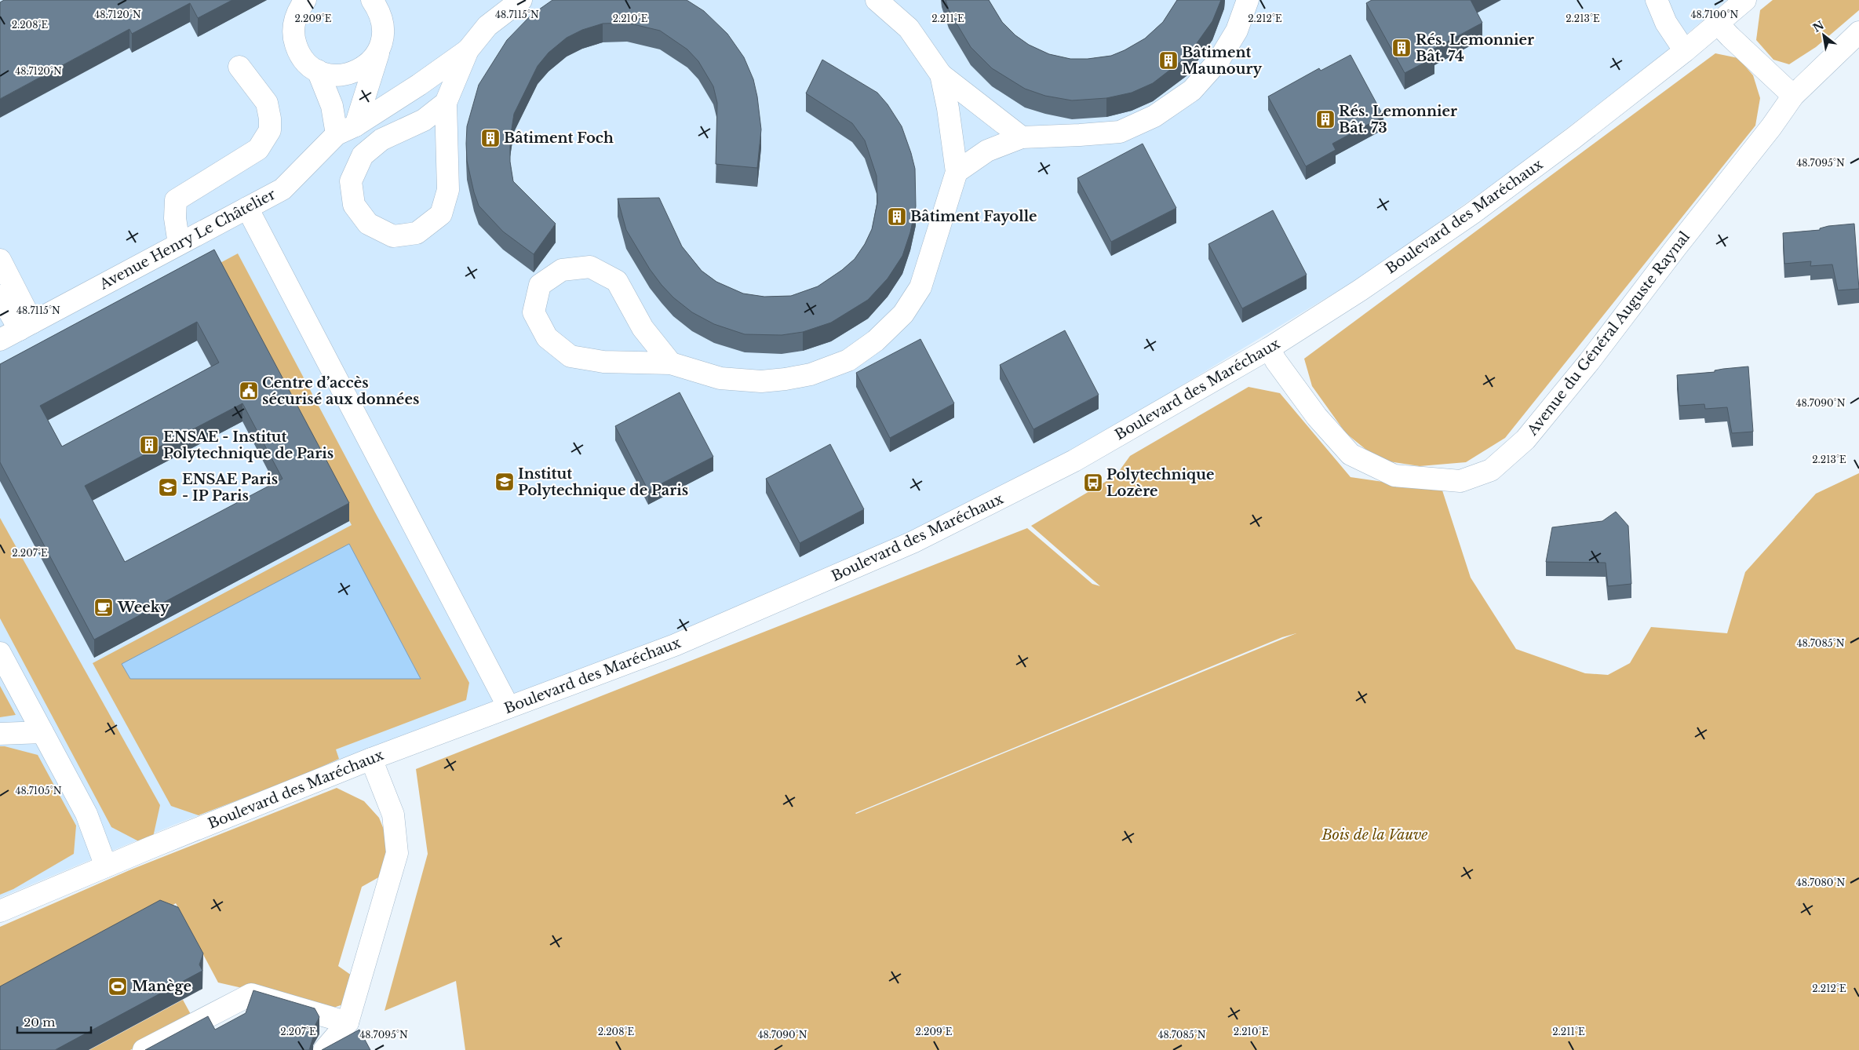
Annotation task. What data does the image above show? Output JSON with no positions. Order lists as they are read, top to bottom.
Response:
{
  "streets": {
    "street": ["Boulevard des Maréchaux", "Avenue Henry Le Châtelier", "Avenue du Général Auguste Raynal"]
  },
  "crossings": [
    ["Boulevard des Maréchaux", "Avenue du Général Auguste Raynal"]
  ],
  "parks": ["Bois de la Vauve"],
  "places": {
    "building": [
      "Rés. Lemonnier Bât. 74",
      "Bâtiment Maunoury",
      "Rés. Lemonnier Bât. 73",
      "Bâtiment Foch",
      "Bâtiment Fayolle",
      "ENSAE - Institut Polytechnique de Paris"
    ],
    "public building": ["Centre d’accès sécurisé aux données"],
    "school or university": ["Institut Polytechnique de Paris", "ENSAE Paris - IP Paris"],
    "bus stop": ["Polytechnique Lozère"],
    "cafe": ["Weeky"],
    "sports": ["Manège"]
  },
  "scale_bar": "20 m",
  "north": "top left",
  "coordinates": [
    "48.7120°N",
    "48.7115°N",
    "48.7100°N",
    "2.212°E",
    "2.213°E",
    "2.209°E",
    "2.210°E",
    "2.211°E",
    "2.208°E",
    "48.7095°N",
    "48.7090°N",
    "2.207°E",
    "48.7085°N",
    "48.7105°N",
    "48.7080°N"
  ]
}
